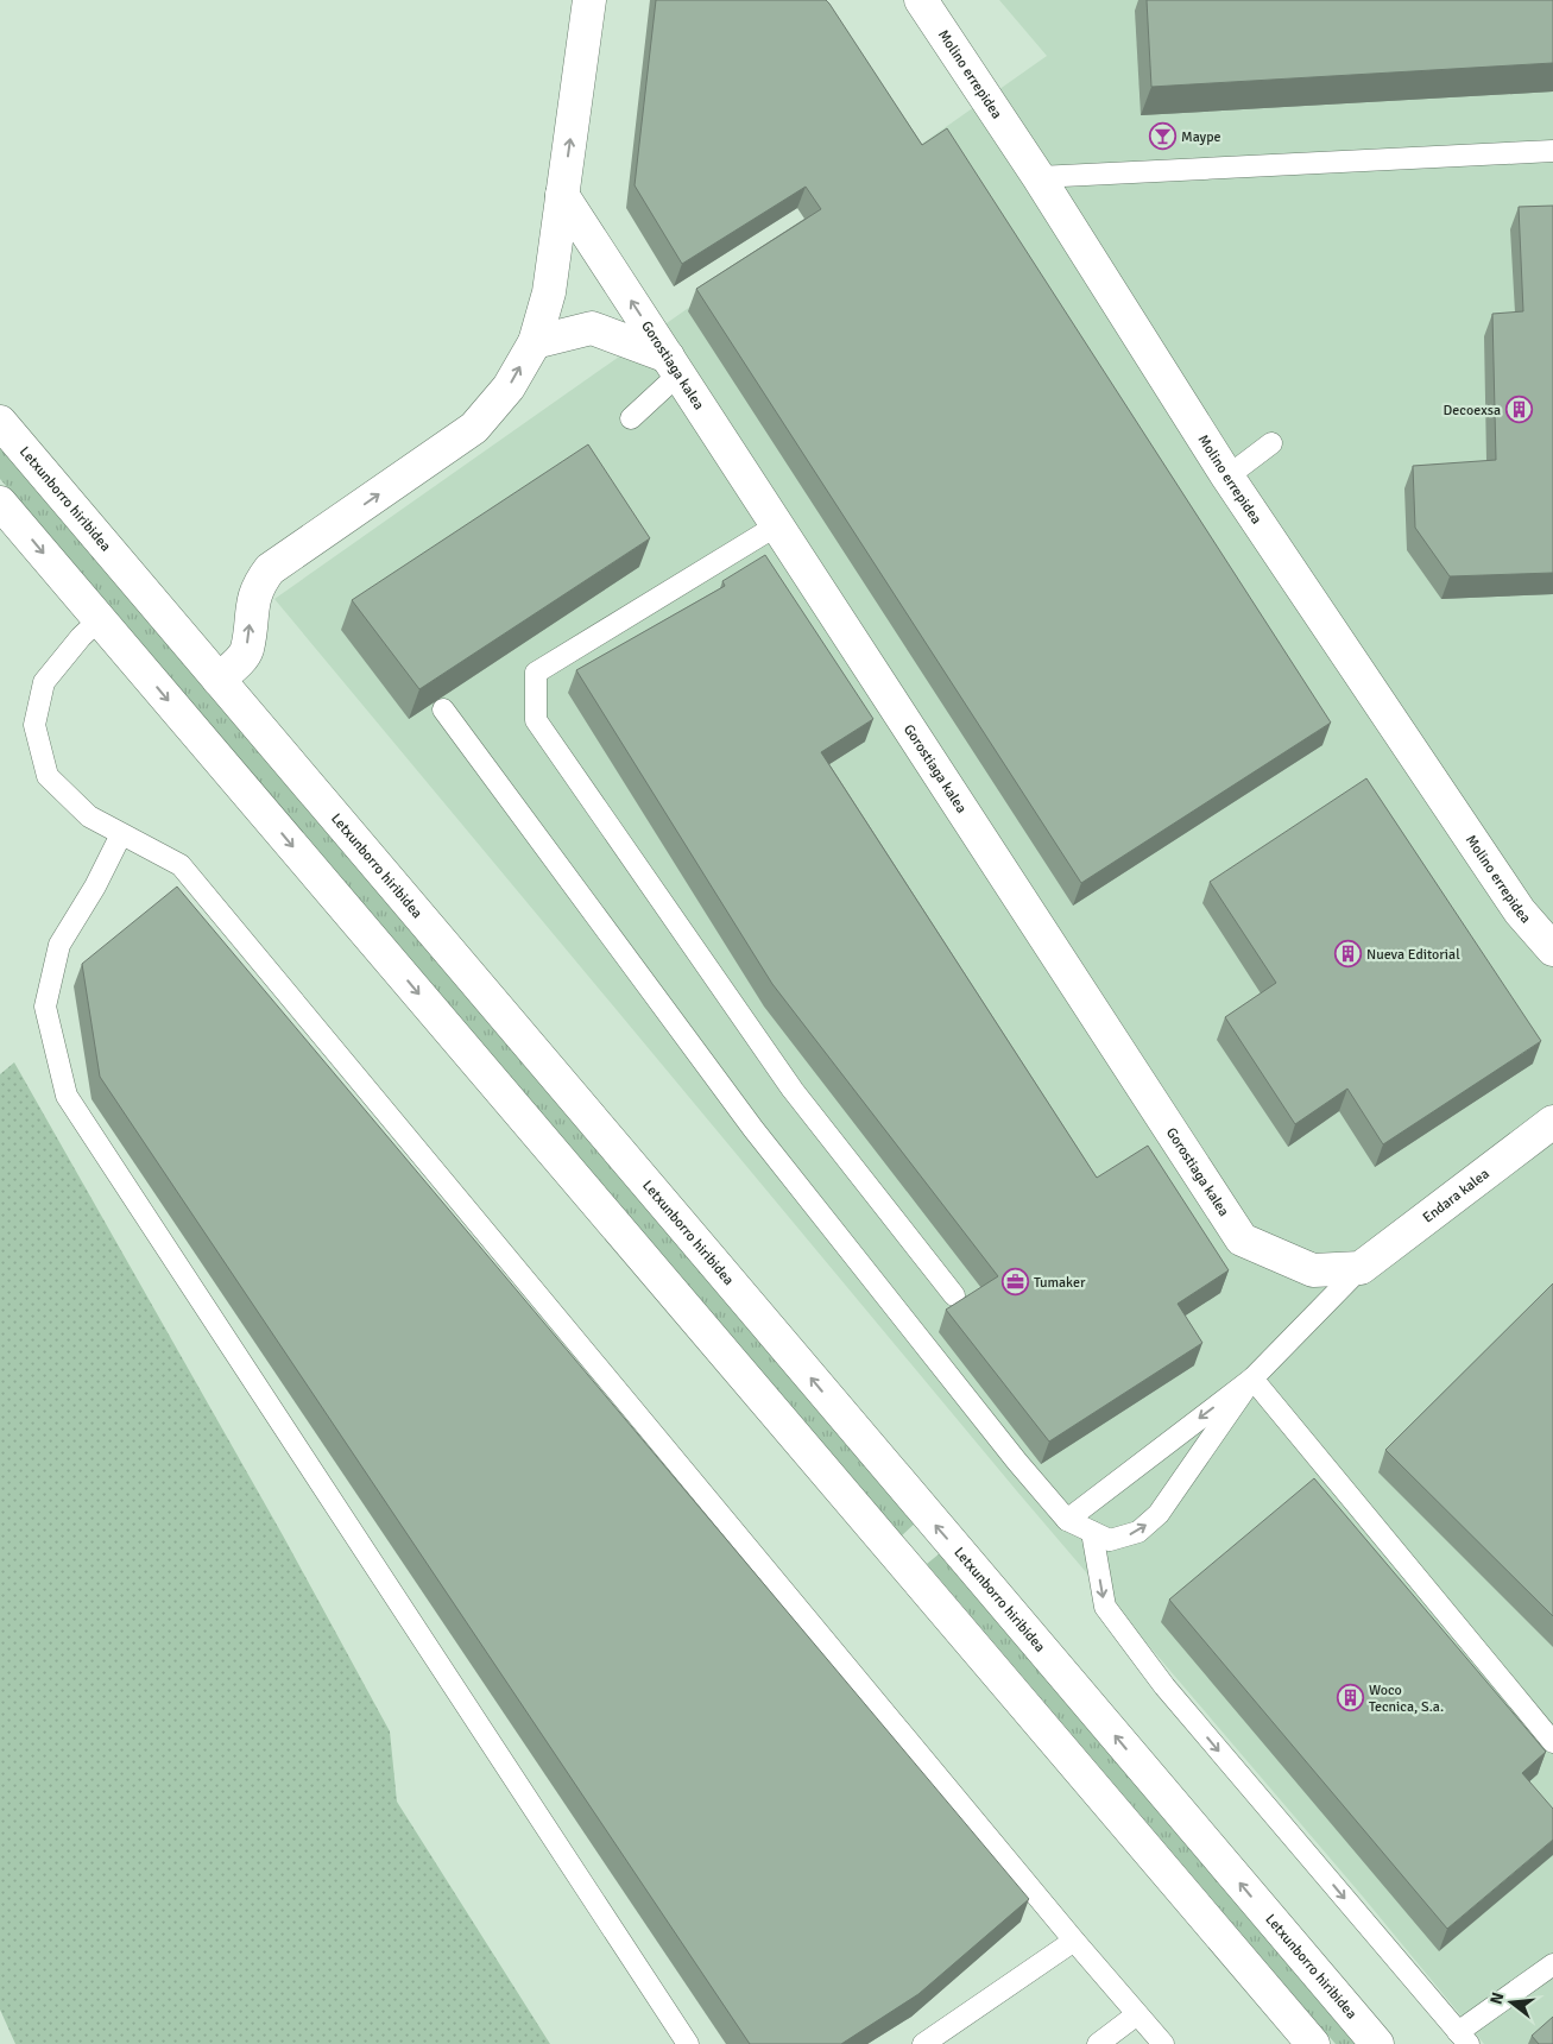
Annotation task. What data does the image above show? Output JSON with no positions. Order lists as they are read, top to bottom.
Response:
{
  "streets": {
    "main road": [
      "Molino errepidea",
      "Gorostiaga kalea",
      "Letxunborro hiribidea",
      "Endara kalea"
    ]
  },
  "crossings": [
    ["Gorostiaga kalea", "Endara kalea"]
  ],
  "places": {
    "bar": ["Maype"],
    "building": ["Decoexsa", "Nueva Editorial", "Woco Tecnica, S.a."],
    "office": ["Tumaker"]
  },
  "north": "left"
}
